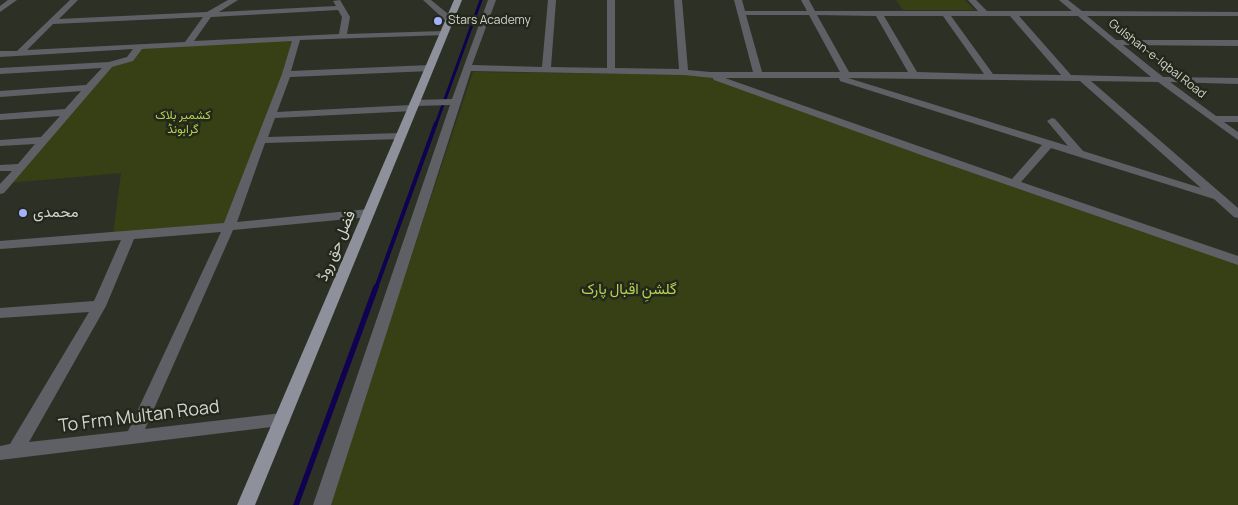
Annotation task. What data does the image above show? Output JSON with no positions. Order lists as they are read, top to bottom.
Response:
{
  "streets": {
    "main road": ["فضل حق روڈ"],
    "street": ["Gulshan-e-Iqbal Road", "To Frm Multan Road"]
  },
  "crossings": [
    ["فضل حق روڈ", "To Frm Multan Road"]
  ],
  "parks": ["کشمیر بلاک ﮔﺮﺍﮨﻮﻧﮉ", "گلشنِ اقبال پارک"],
  "places": ["Stars Academy", "محمدی"]
}
